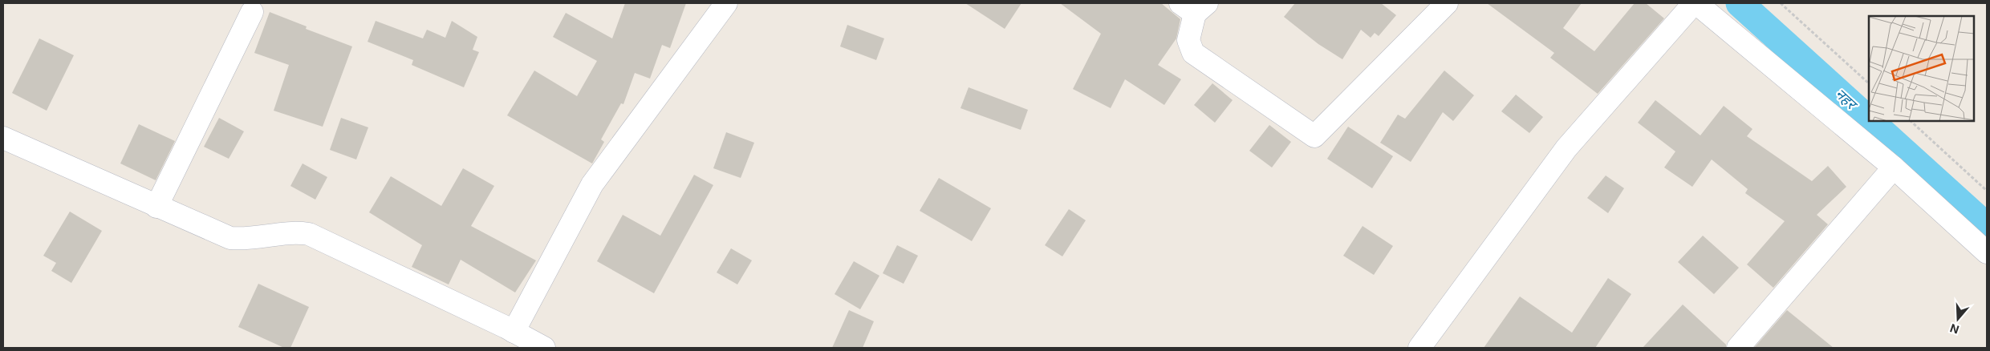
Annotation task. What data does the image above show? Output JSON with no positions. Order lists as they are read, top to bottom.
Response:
{
  "water": ["नहर"],
  "north": "bottom"
}
